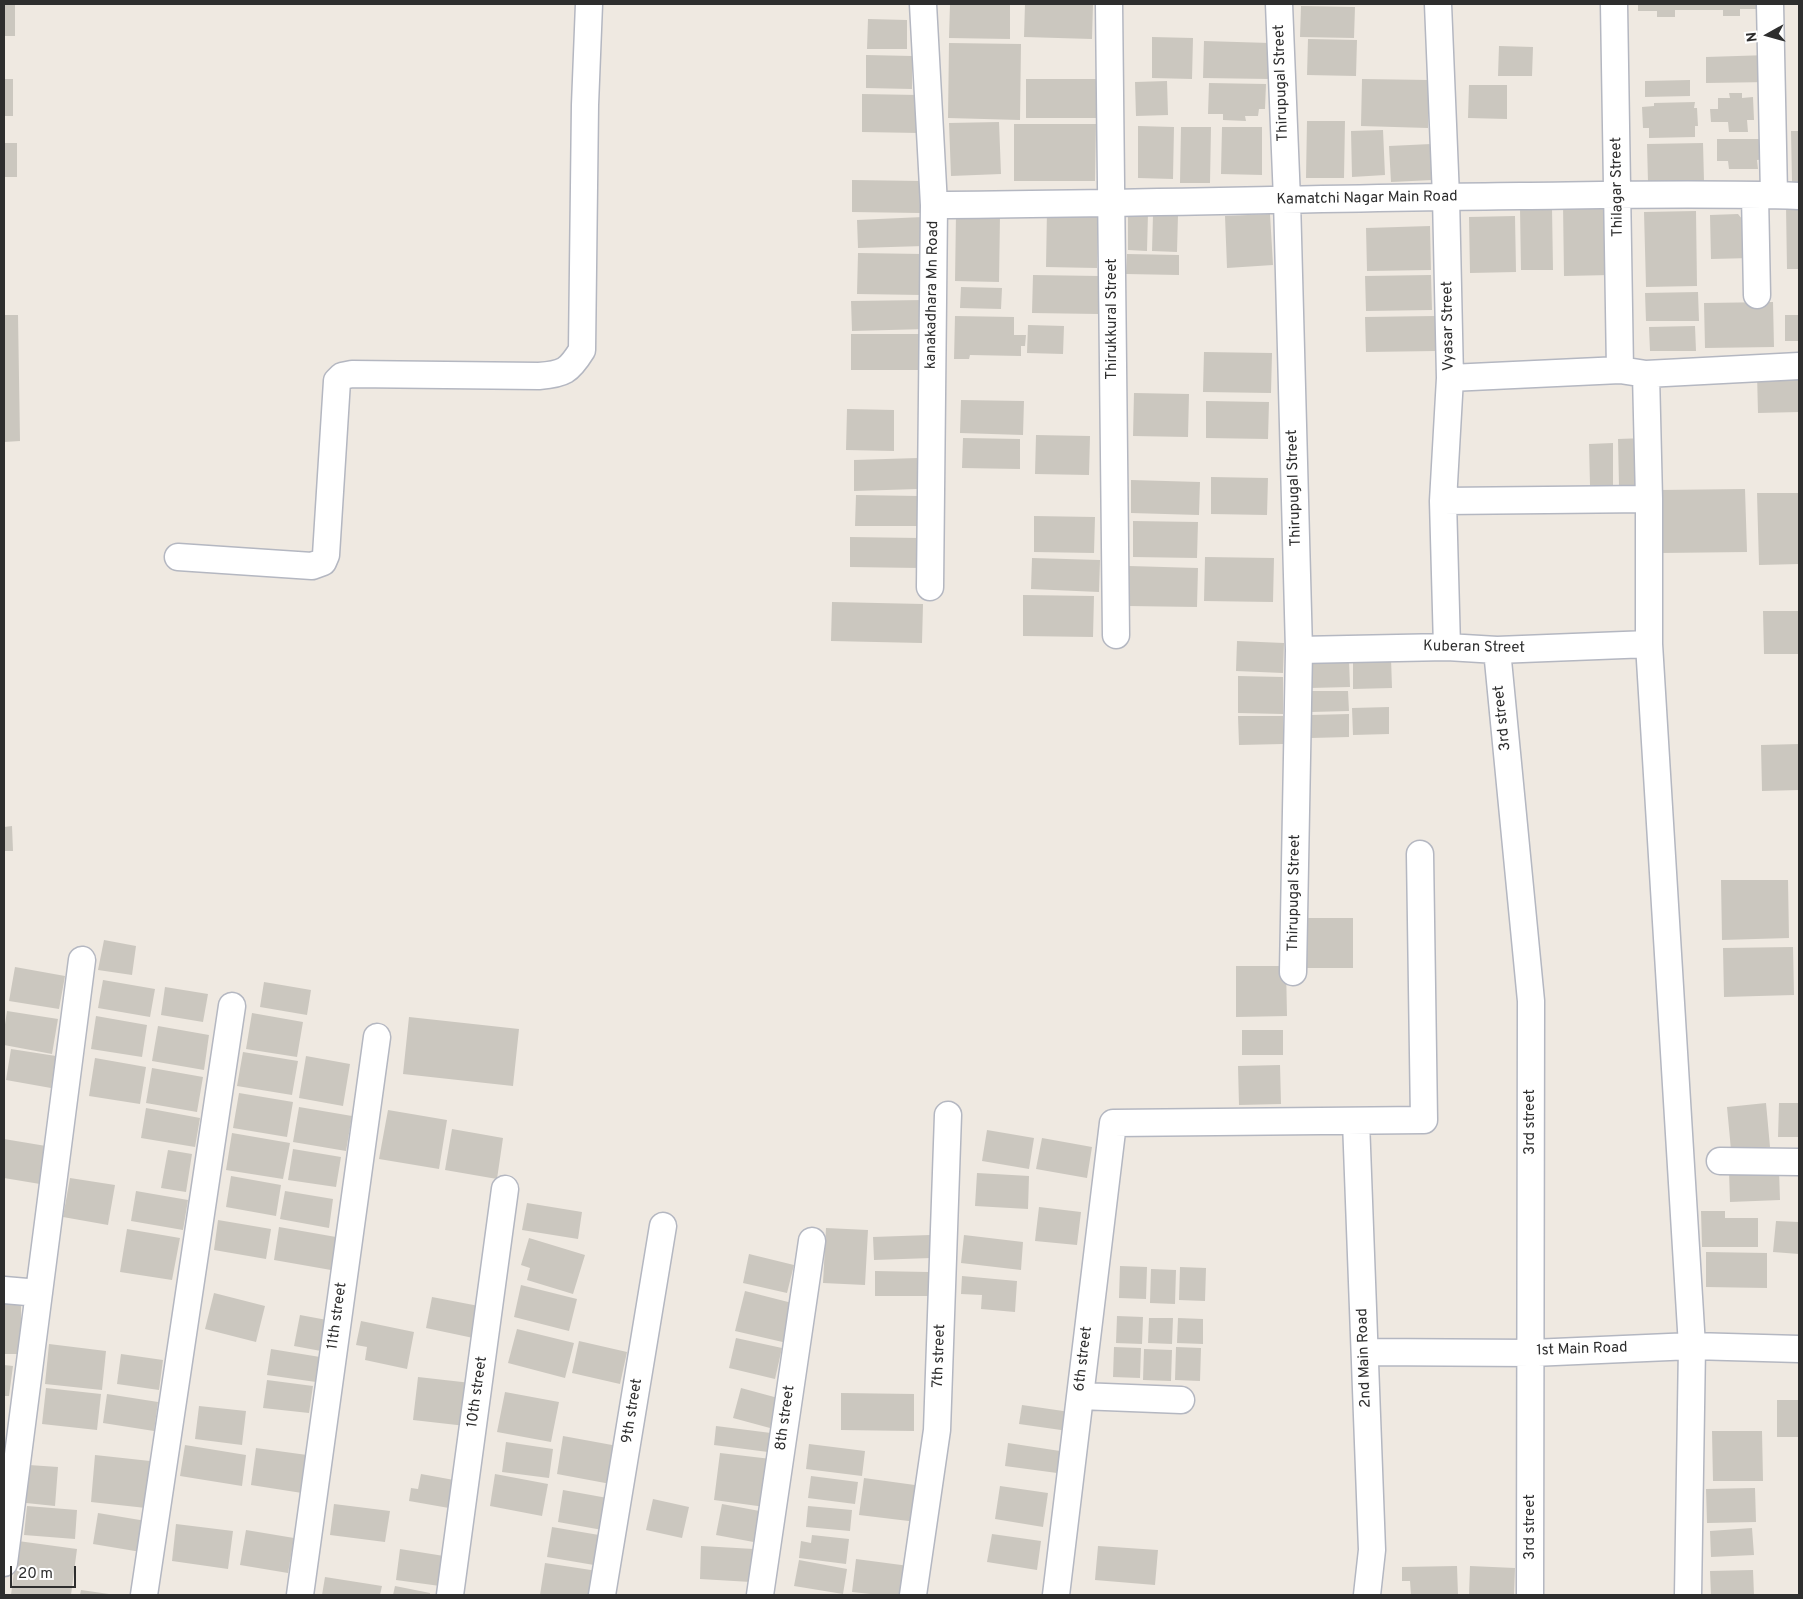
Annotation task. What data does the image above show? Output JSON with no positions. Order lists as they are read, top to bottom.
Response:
{
  "streets": {
    "street": [
      "Thirupugal Street",
      "Thilagar Street",
      "Kamatchi Nagar Main Road",
      "kanakadhara Mn Road",
      "Thirukkural Street",
      "Vyasar Street",
      "Kuberan Street",
      "3rd street",
      "11th street",
      "1st Main Road",
      "7th street",
      "2nd Main Road",
      "6th street",
      "10th street",
      "9th street",
      "8th street"
    ]
  },
  "crossings": [
    ["Thirupugal Street", "Kamatchi Nagar Main Road"],
    ["Thirupugal Street", "Kuberan Street"],
    ["Thilagar Street", "Kamatchi Nagar Main Road"],
    ["Kamatchi Nagar Main Road", "kanakadhara Mn Road"],
    ["Kamatchi Nagar Main Road", "Thirukkural Street"],
    ["Kamatchi Nagar Main Road", "Vyasar Street"],
    ["Vyasar Street", "Kuberan Street"],
    ["Kuberan Street", "3rd street"],
    ["3rd street", "1st Main Road"],
    ["1st Main Road", "2nd Main Road"],
    ["2nd Main Road", "6th street"]
  ],
  "scale_bar": "20 m",
  "north": "left"
}
